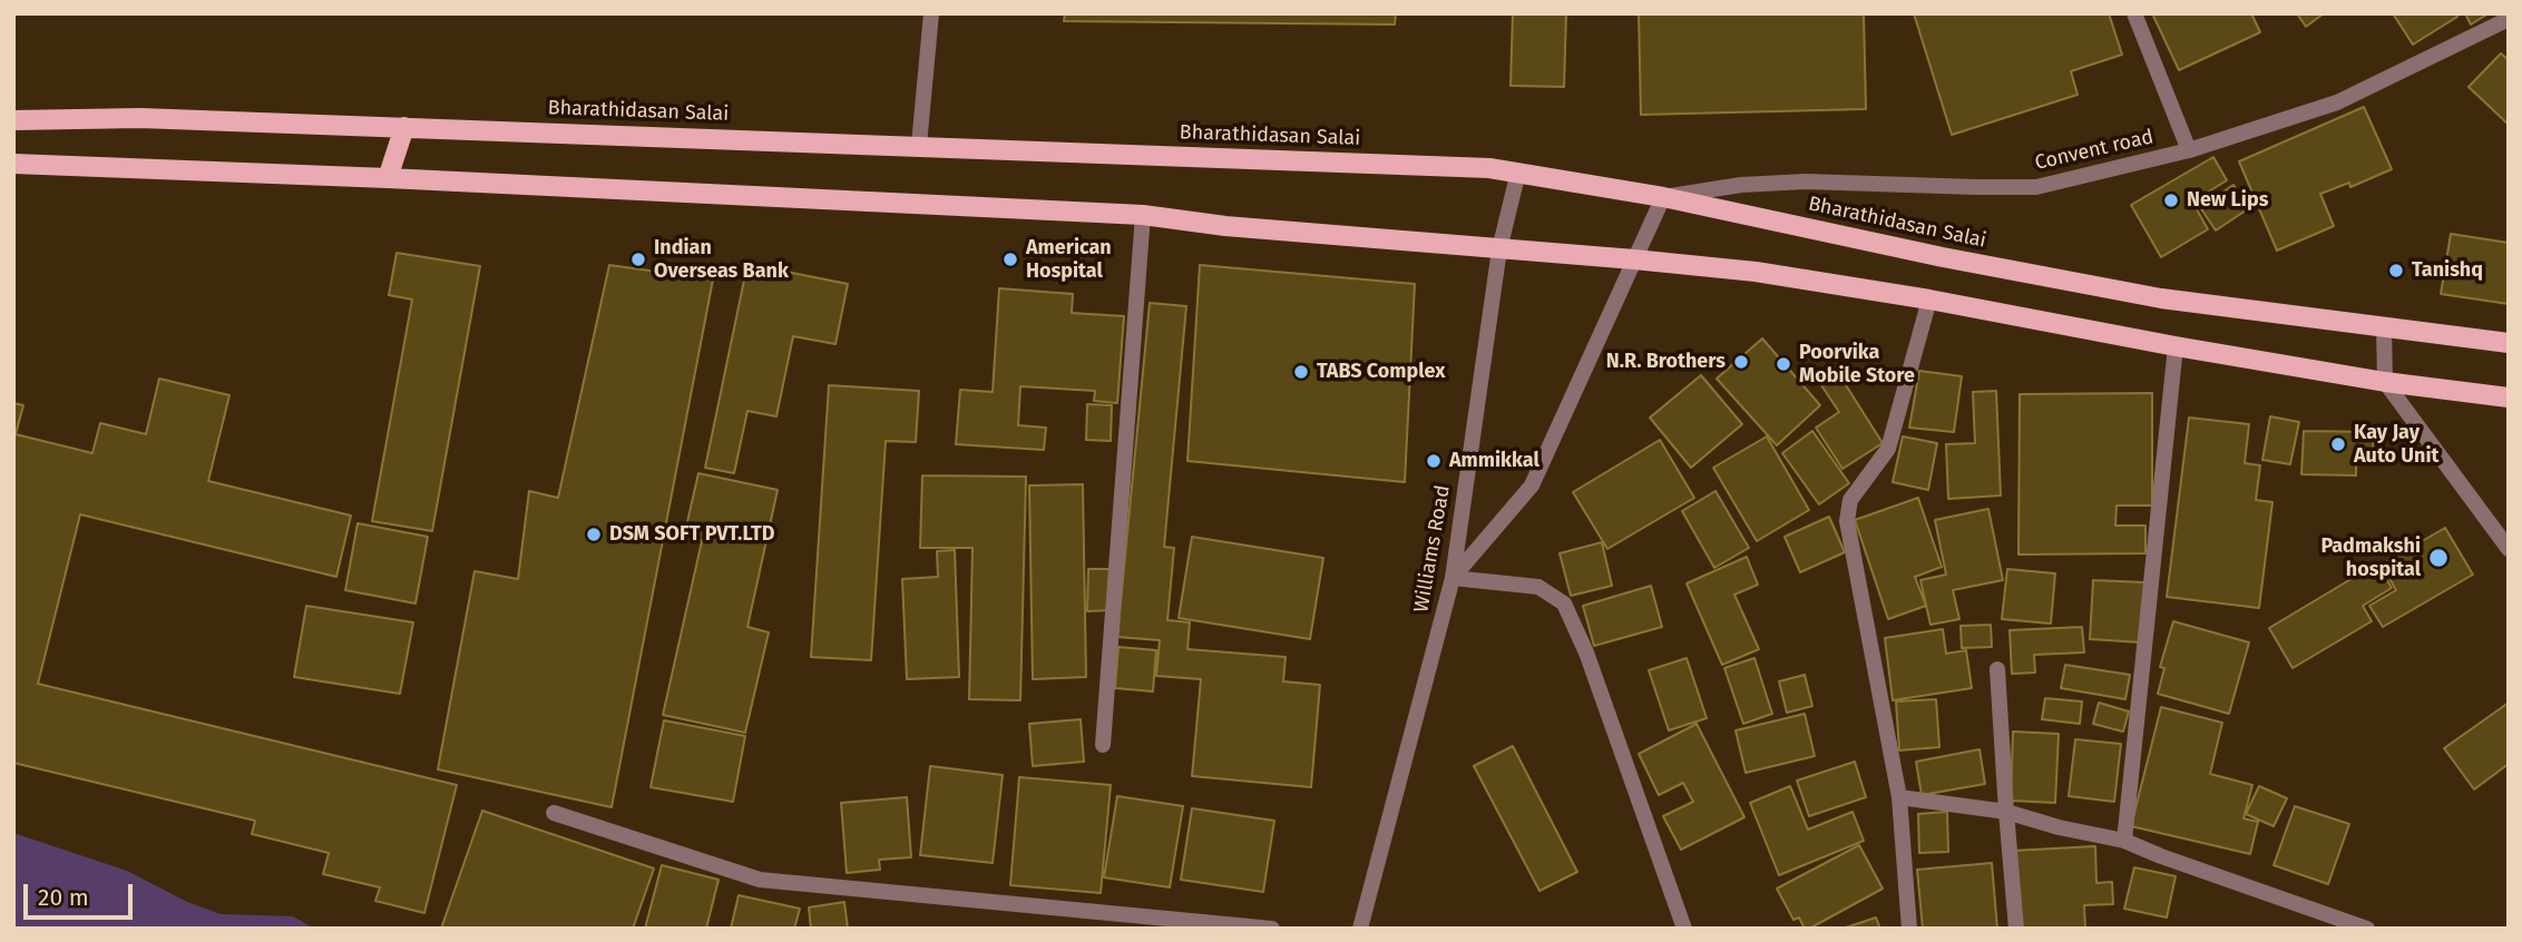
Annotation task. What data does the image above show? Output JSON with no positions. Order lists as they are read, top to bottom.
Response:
{
  "streets": {
    "main road": ["Bharathidasan Salai"],
    "street": ["Convent road", "Williams Road"]
  },
  "crossings": [
    ["Bharathidasan Salai", "Convent road"],
    ["Bharathidasan Salai", "Williams Road"]
  ],
  "places": [
    "New Lips",
    "Indian Overseas Bank",
    "American Hospital",
    "Tanishq",
    "N.R. Brothers",
    "Poorvika Mobile Store",
    "TABS Complex",
    "Kay Jay Auto Unit",
    "Ammikkal",
    "DSM SOFT PVT.LTD",
    "Padmakshi hospital"
  ],
  "scale_bar": "20 m"
}
